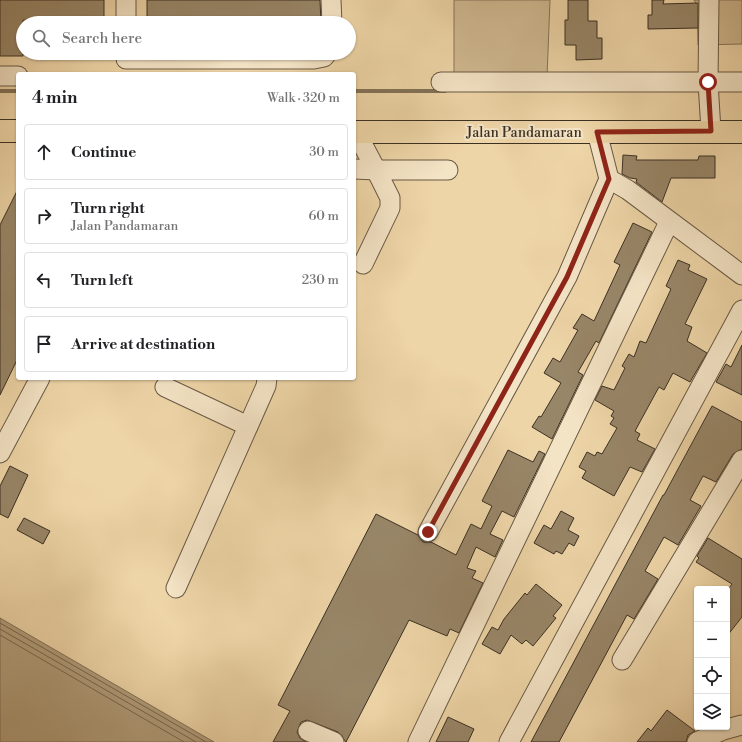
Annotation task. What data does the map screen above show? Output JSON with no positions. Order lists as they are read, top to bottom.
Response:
{
  "streets": {
    "main road": ["Jalan Pandamaran"]
  },
  "page": {
    "search": "Search here",
    "heading": ["4 min", "Walk · 320 m"],
    "list": [
      ["Continue", "30 m"],
      ["Turn right", "Jalan Pandamaran", "60 m"],
      ["Turn left", "230 m"],
      "Arrive at destination"
    ],
    "map_buttons": ["+", "−"]
  }
}
